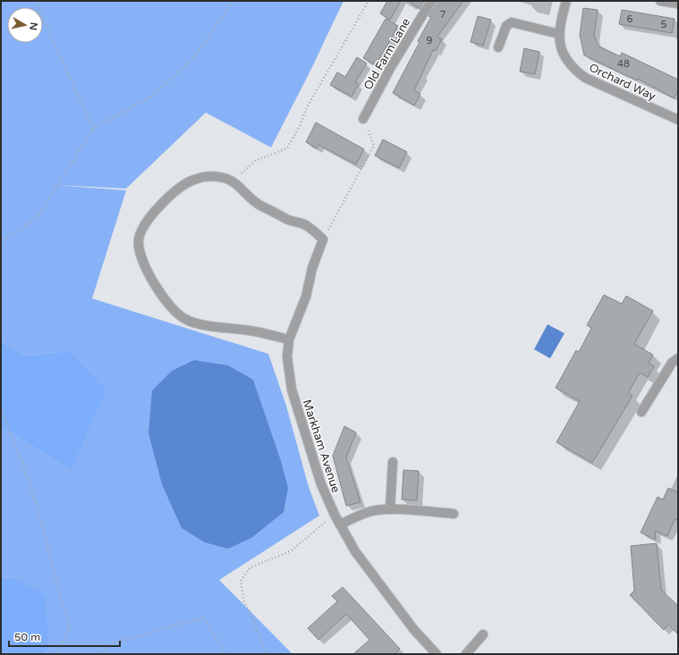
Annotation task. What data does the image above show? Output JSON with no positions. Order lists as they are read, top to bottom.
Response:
{
  "streets": {
    "street": ["Old Farm Lane", "Orchard Way", "Markham Avenue"]
  },
  "house_numbers": [
    "7",
    "6",
    "5",
    "9",
    "48"
  ],
  "scale_bar": "50 m",
  "north": "right"
}
